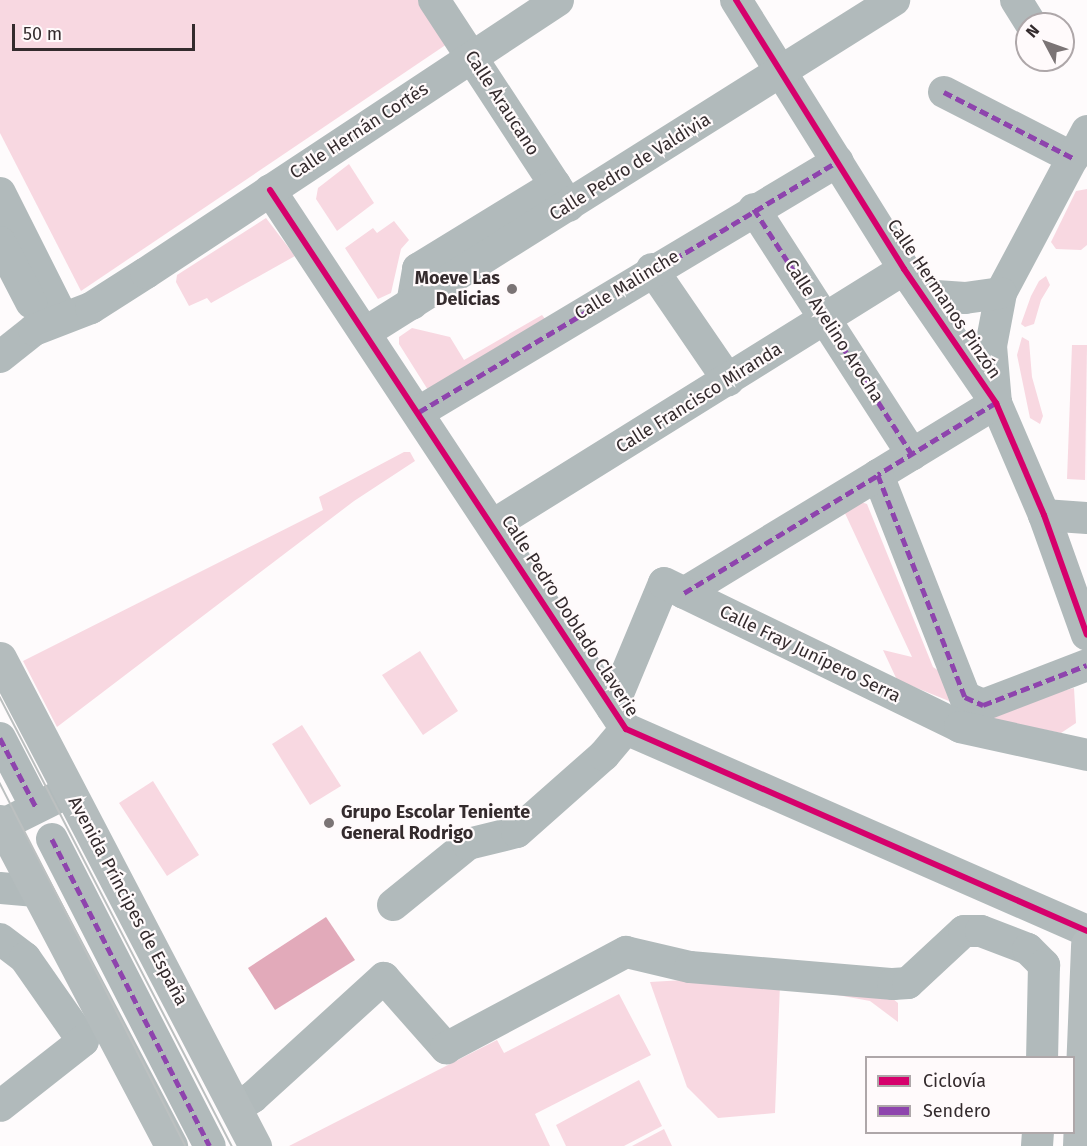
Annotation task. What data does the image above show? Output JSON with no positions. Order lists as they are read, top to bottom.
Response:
{
  "streets": {
    "main road": ["Avenida Príncipes de España"],
    "street": [
      "Calle Araucano",
      "Calle Hernán Cortés",
      "Calle Pedro de Valdivia",
      "Calle Malinche",
      "Calle Hermanos Pinzón",
      "Calle Avelino Arocha",
      "Calle Francisco Miranda",
      "Calle Pedro Doblado Claverie",
      "Calle Fray Junípero Serra"
    ]
  },
  "crossings": [
    ["Calle Araucano", "Calle Hernán Cortés"],
    ["Calle Araucano", "Calle Pedro de Valdivia"],
    ["Calle Hernán Cortés", "Calle Pedro Doblado Claverie"],
    ["Calle Pedro de Valdivia", "Calle Hermanos Pinzón"],
    ["Calle Pedro de Valdivia", "Calle Pedro Doblado Claverie"],
    ["Calle Malinche", "Calle Hermanos Pinzón"],
    ["Calle Malinche", "Calle Avelino Arocha"],
    ["Calle Malinche", "Calle Pedro Doblado Claverie"],
    ["Calle Hermanos Pinzón", "Calle Francisco Miranda"],
    ["Calle Avelino Arocha", "Calle Francisco Miranda"],
    ["Calle Francisco Miranda", "Calle Pedro Doblado Claverie"],
    ["Calle Pedro Doblado Claverie", "Calle Fray Junípero Serra"]
  ],
  "places": ["Moeve Las Delicias", "Grupo Escolar Teniente General Rodrigo"],
  "legend": ["Ciclovía", "Sendero"],
  "scale_bar": "50 m",
  "north": "top left"
}
